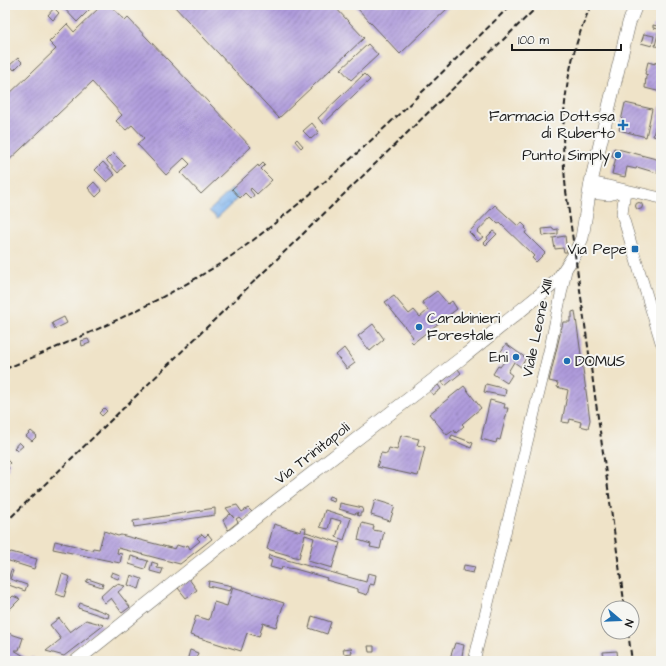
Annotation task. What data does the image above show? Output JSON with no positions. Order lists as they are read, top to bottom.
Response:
{
  "streets": {
    "main road": ["Viale Leone XIII", "Via Trinitapoli"]
  },
  "crossings": [
    ["Viale Leone XIII", "Via Trinitapoli"]
  ],
  "places": {
    "health": ["Farmacia Dott.ssa di Ruberto"],
    "other": [
      "Punto Simply",
      "Carabinieri Forestale",
      "Eni",
      "DOMUS"
    ],
    "transit": ["Via Pepe"]
  },
  "scale_bar": "100 m",
  "north": "right"
}
